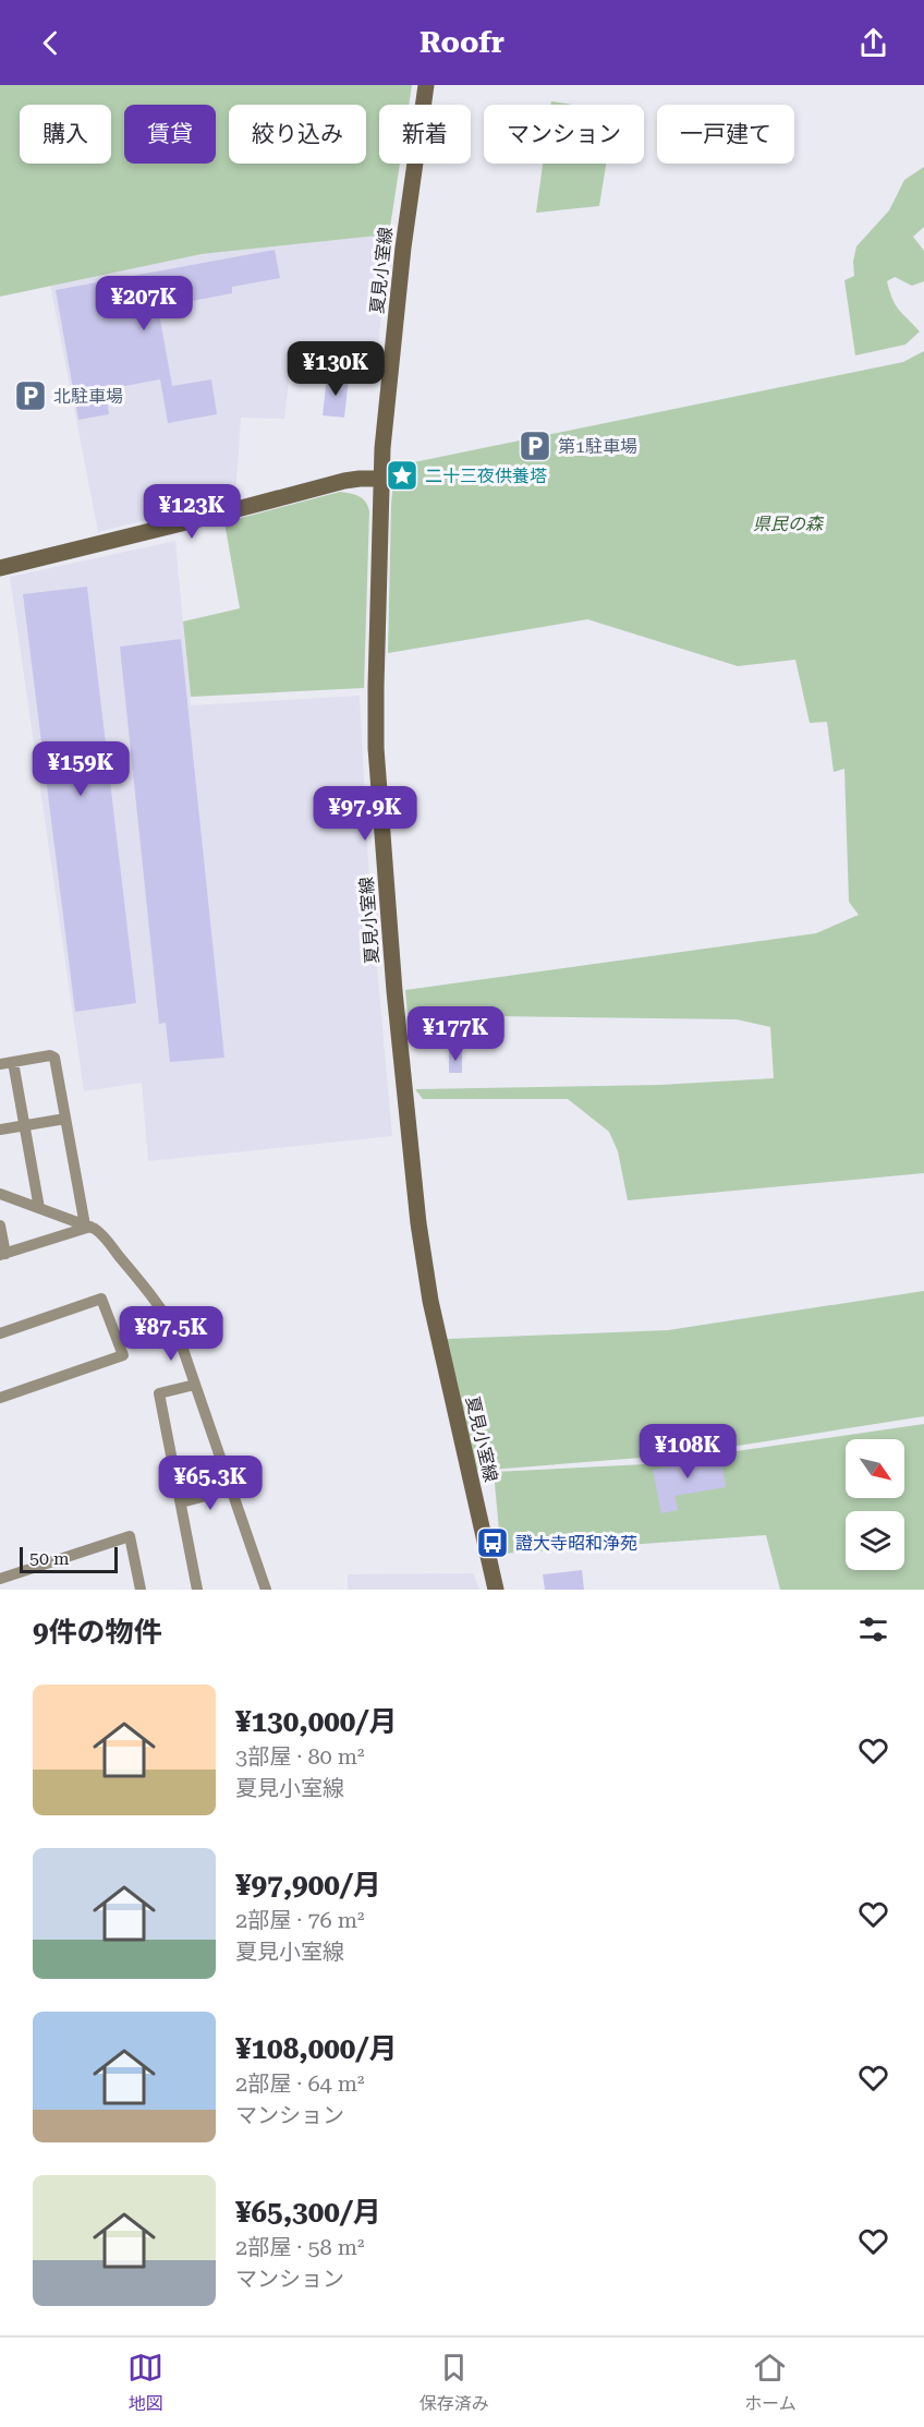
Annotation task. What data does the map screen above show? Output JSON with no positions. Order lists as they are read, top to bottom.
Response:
{
  "streets": {
    "main road": ["夏見小室線"]
  },
  "parks": ["県民の森"],
  "places": {
    "parking": ["北駐車場", "第1駐車場"],
    "place": ["二十三夜供養塔"],
    "bus stop": ["證大寺昭和浄苑"]
  },
  "scale_bar": "50 m",
  "north": "bottom right",
  "page": {
    "header": "Roofr",
    "chip": [
      "購入",
      "賃貸",
      "絞り込み",
      "新着",
      "マンション",
      "一戸建て"
    ],
    "price": [
      "¥207K",
      "¥130K",
      "¥123K",
      "¥159K",
      "¥97.9K",
      "¥177K",
      "¥87.5K",
      "¥108K",
      "¥65.3K"
    ],
    "scale": "50 m",
    "heading": "9件の物件",
    "list": [
      {
        "name": "¥130,000/月",
        "note": "3部屋 · 80 m² · 夏見小室線"
      },
      {
        "name": "¥97,900/月",
        "note": "2部屋 · 76 m² · 夏見小室線"
      },
      {
        "name": "¥108,000/月",
        "note": "2部屋 · 64 m² · マンション"
      },
      {
        "name": "¥65,300/月",
        "note": "2部屋 · 58 m² · マンション"
      }
    ],
    "tabs": ["地図", "保存済み", "ホーム"]
  }
}
